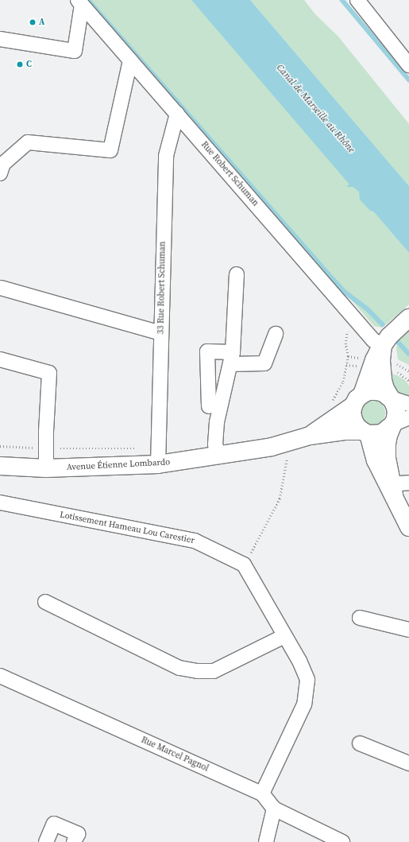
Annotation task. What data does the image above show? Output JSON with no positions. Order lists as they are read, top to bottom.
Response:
{
  "streets": {
    "main road": ["Avenue Étienne Lombardo"],
    "street": [
      "Rue Robert Schuman",
      "33 Rue Robert Schuman",
      "Lotissement Hameau Lou Carestier",
      "Rue Marcel Pagnol"
    ]
  },
  "crossings": [
    ["Rue Robert Schuman", "33 Rue Robert Schuman"],
    ["33 Rue Robert Schuman", "Avenue Étienne Lombardo"]
  ],
  "water": ["Canal de Marseille au Rhône"],
  "places": ["A", "C"]
}
